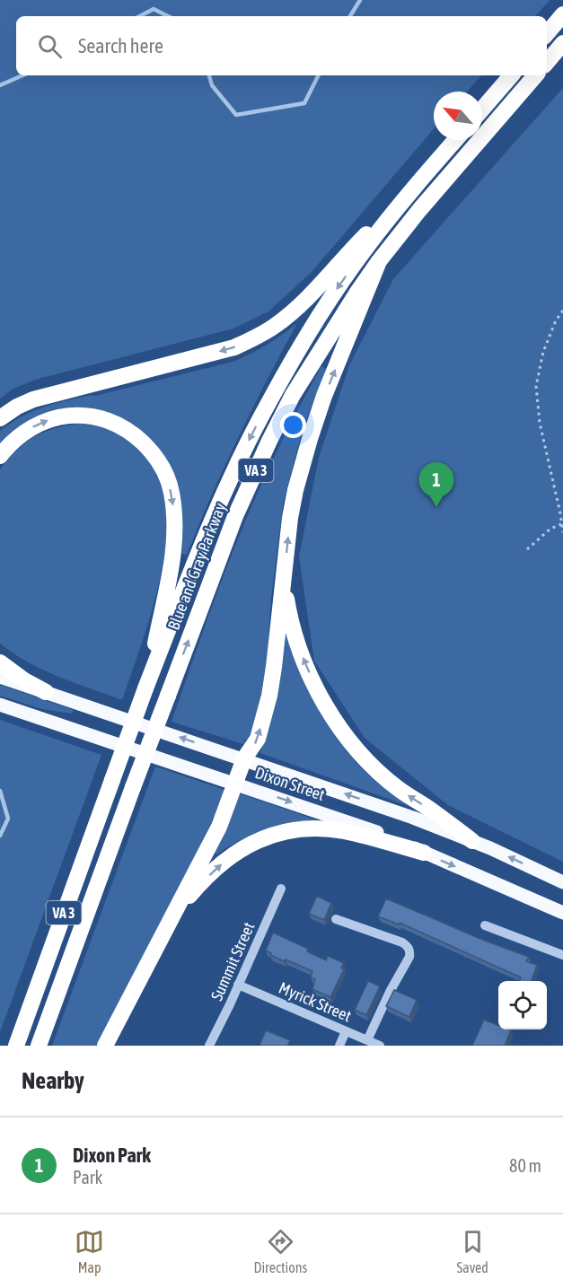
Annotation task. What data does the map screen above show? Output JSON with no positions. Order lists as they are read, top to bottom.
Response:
{
  "streets": {
    "highway": ["VA 3", "Blue and Gray Parkway"],
    "main road": ["Dixon Street"],
    "street": ["Summit Street", "Myrick Street"]
  },
  "crossings": [
    ["Summit Street", "Myrick Street"]
  ],
  "north": "top left",
  "page": {
    "search": "Search here",
    "pins": "1",
    "heading": "Nearby",
    "list": [
      {
        "mark": "1",
        "name": "Dixon Park",
        "note": "Park",
        "value": "80 m"
      }
    ],
    "nav": ["Map", "Directions", "Saved"]
  }
}
